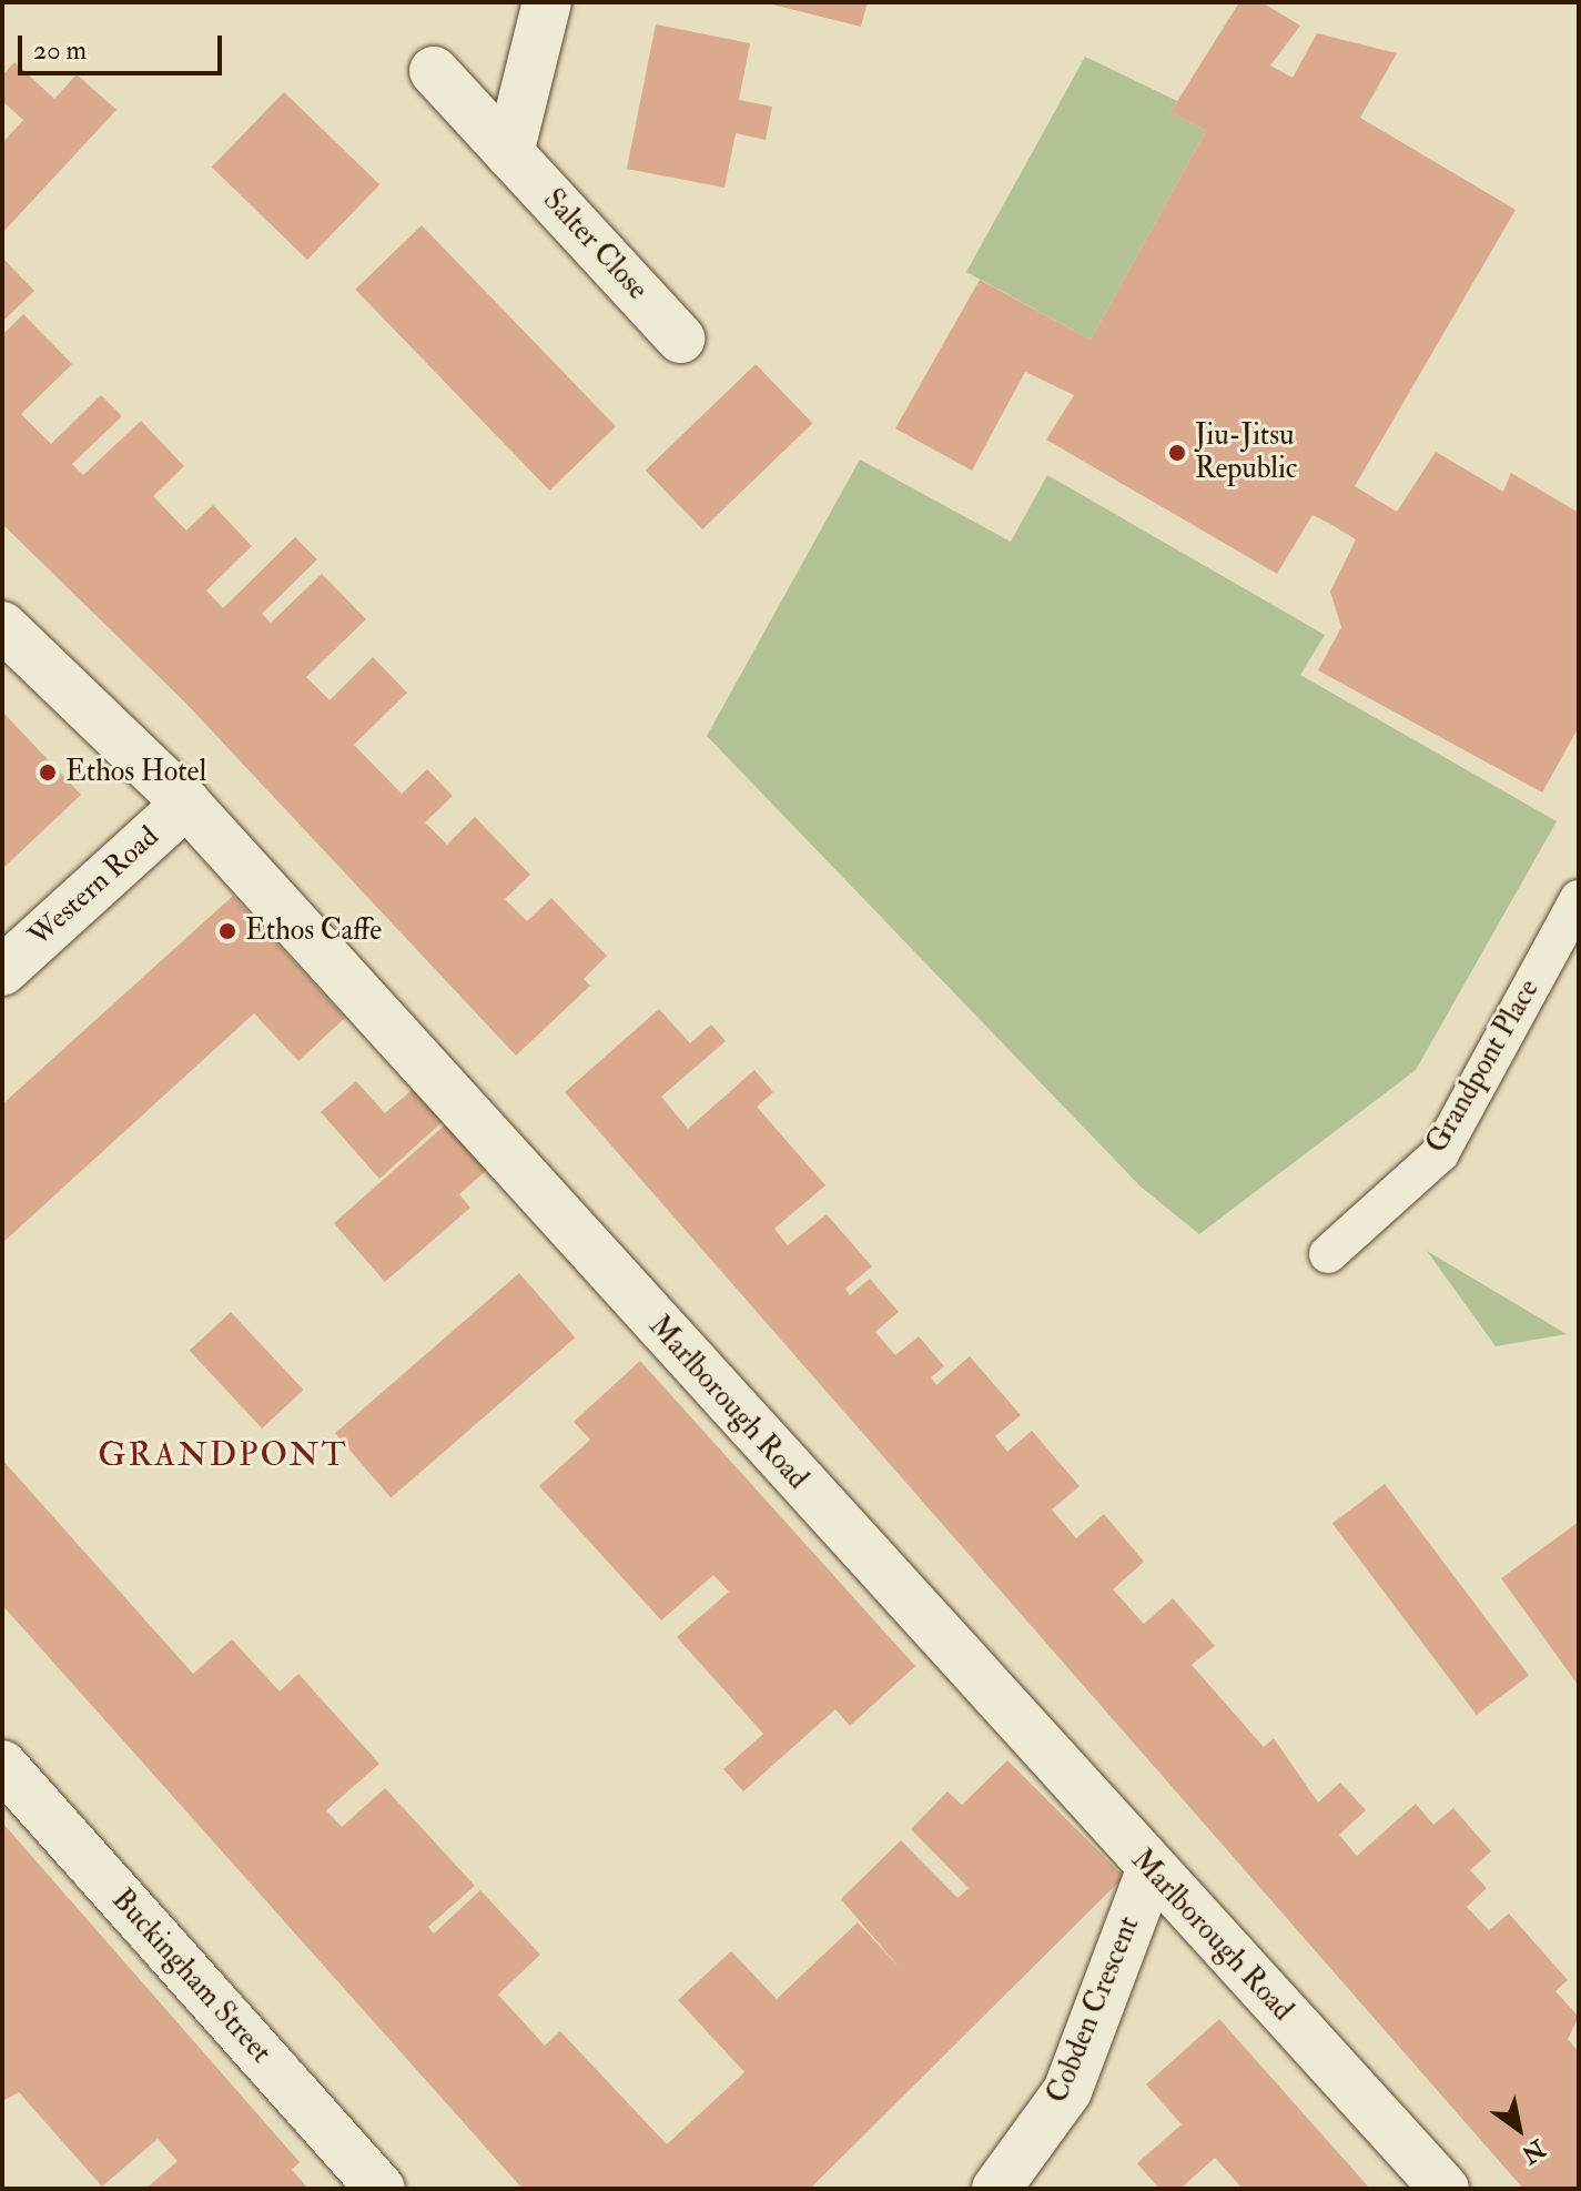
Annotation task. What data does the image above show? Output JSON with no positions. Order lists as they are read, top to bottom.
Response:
{
  "streets": {
    "street": [
      "Salter Close",
      "Western Road",
      "Marlborough Road",
      "Buckingham Street",
      "Cobden Crescent"
    ],
    "lane": ["Grandpont Place"]
  },
  "crossings": [
    ["Western Road", "Marlborough Road"],
    ["Marlborough Road", "Cobden Crescent"]
  ],
  "districts": ["GRANDPONT"],
  "places": ["Jiu-Jitsu Republic", "Ethos Hotel", "Ethos Caffe"],
  "scale_bar": "20 m",
  "north": "bottom right"
}
